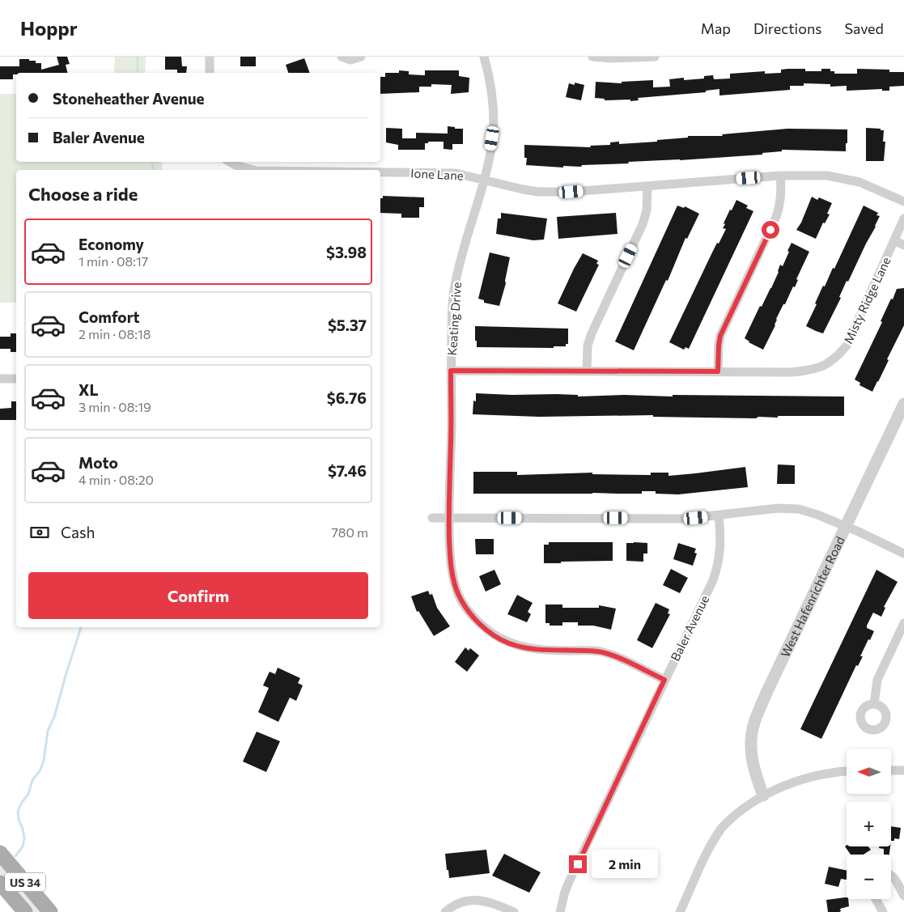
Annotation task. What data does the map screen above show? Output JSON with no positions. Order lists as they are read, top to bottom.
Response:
{
  "streets": {
    "main road": ["US 34"],
    "street": [
      "Ione Lane",
      "Misty Ridge Lane",
      "Keating Drive",
      "West Hafenrichter Road",
      "Baler Avenue"
    ]
  },
  "crossings": [
    ["Ione Lane", "Keating Drive"],
    ["Misty Ridge Lane", "Keating Drive"],
    ["Keating Drive", "Baler Avenue"]
  ],
  "north": "left",
  "page": {
    "header": "Hoppr",
    "nav": ["Map", "Directions", "Saved"],
    "banner": ["Stoneheather Avenue", "Baler Avenue"],
    "heading": "Choose a ride",
    "list": [
      {
        "name": "Economy",
        "note": "1 min · 08:17",
        "value": "$3.98"
      },
      {
        "name": "Comfort",
        "note": "2 min · 08:18",
        "value": "$5.37"
      },
      {
        "name": "XL",
        "note": "3 min · 08:19",
        "value": "$6.76"
      },
      {
        "name": "Moto",
        "note": "4 min · 08:20",
        "value": "$7.46"
      }
    ],
    "pay": ["Cash", "780 m"],
    "buttons": "Confirm",
    "map_buttons": ["+", "−"],
    "bubble": "2 min"
  }
}
